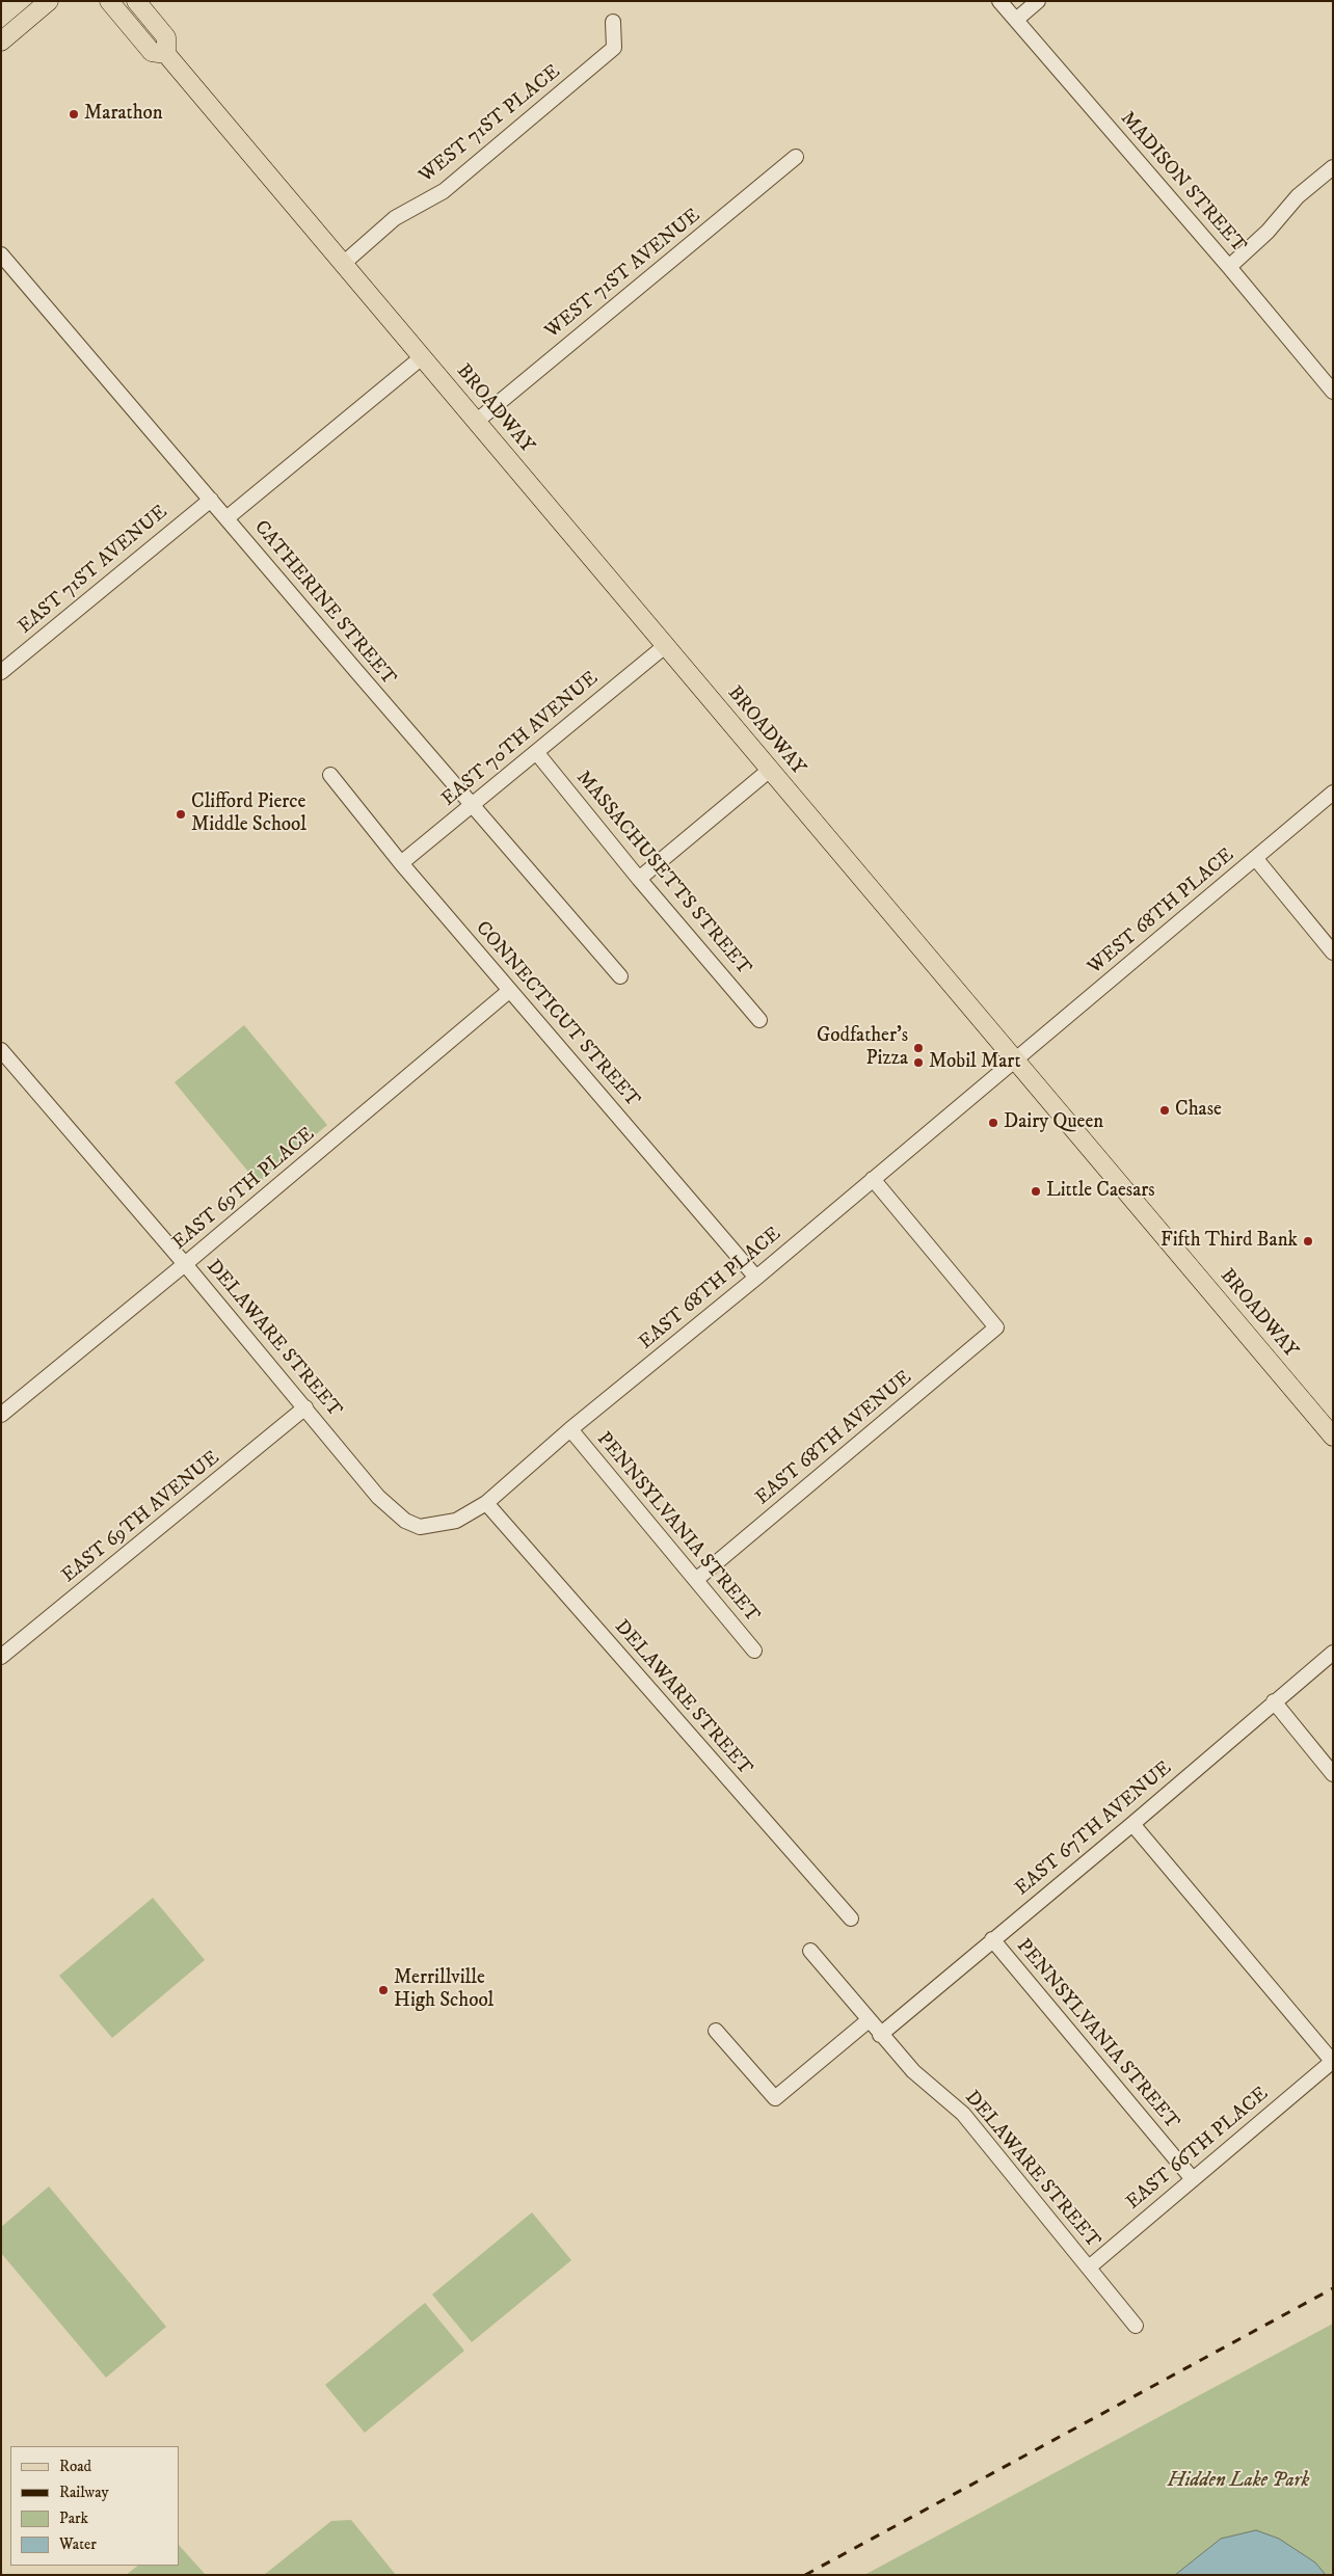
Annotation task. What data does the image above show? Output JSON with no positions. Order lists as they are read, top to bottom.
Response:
{
  "streets": {
    "main road": ["BROADWAY"],
    "street": [
      "WEST 71ST PLACE",
      "MADISON STREET",
      "WEST 71ST AVENUE",
      "EAST 71ST AVENUE",
      "CATHERINE STREET",
      "EAST 70TH AVENUE",
      "MASSACHUSETTS STREET",
      "WEST 68TH PLACE",
      "CONNECTICUT STREET",
      "EAST 69TH PLACE",
      "EAST 68TH PLACE",
      "DELAWARE STREET",
      "EAST 68TH AVENUE",
      "EAST 69TH AVENUE",
      "PENNSYLVANIA STREET",
      "EAST 67TH AVENUE",
      "EAST 66TH PLACE"
    ]
  },
  "crossings": [
    ["WEST 71ST PLACE", "BROADWAY"],
    ["WEST 71ST AVENUE", "BROADWAY"],
    ["BROADWAY", "EAST 70TH AVENUE"],
    ["BROADWAY", "WEST 68TH PLACE"],
    ["BROADWAY", "EAST 68TH PLACE"],
    ["EAST 71ST AVENUE", "CATHERINE STREET"],
    ["CATHERINE STREET", "EAST 70TH AVENUE"],
    ["EAST 70TH AVENUE", "MASSACHUSETTS STREET"],
    ["EAST 70TH AVENUE", "CONNECTICUT STREET"],
    ["WEST 68TH PLACE", "EAST 68TH PLACE"],
    ["CONNECTICUT STREET", "EAST 69TH PLACE"],
    ["CONNECTICUT STREET", "EAST 68TH PLACE"],
    ["EAST 69TH PLACE", "DELAWARE STREET"],
    ["EAST 68TH PLACE", "DELAWARE STREET"],
    ["EAST 68TH PLACE", "EAST 68TH AVENUE"],
    ["EAST 68TH PLACE", "PENNSYLVANIA STREET"],
    ["DELAWARE STREET", "EAST 69TH AVENUE"],
    ["DELAWARE STREET", "EAST 67TH AVENUE"],
    ["DELAWARE STREET", "EAST 66TH PLACE"],
    ["EAST 68TH AVENUE", "PENNSYLVANIA STREET"],
    ["PENNSYLVANIA STREET", "EAST 67TH AVENUE"],
    ["PENNSYLVANIA STREET", "EAST 66TH PLACE"]
  ],
  "parks": ["Hidden Lake Park"],
  "places": [
    "Marathon",
    "Clifford Pierce Middle School",
    "Godfather's Pizza",
    "Mobil Mart",
    "Chase",
    "Dairy Queen",
    "Little Caesars",
    "Fifth Third Bank",
    "Merrillville High School"
  ],
  "legend": [
    "Road",
    "Railway",
    "Park",
    "Water"
  ]
}
